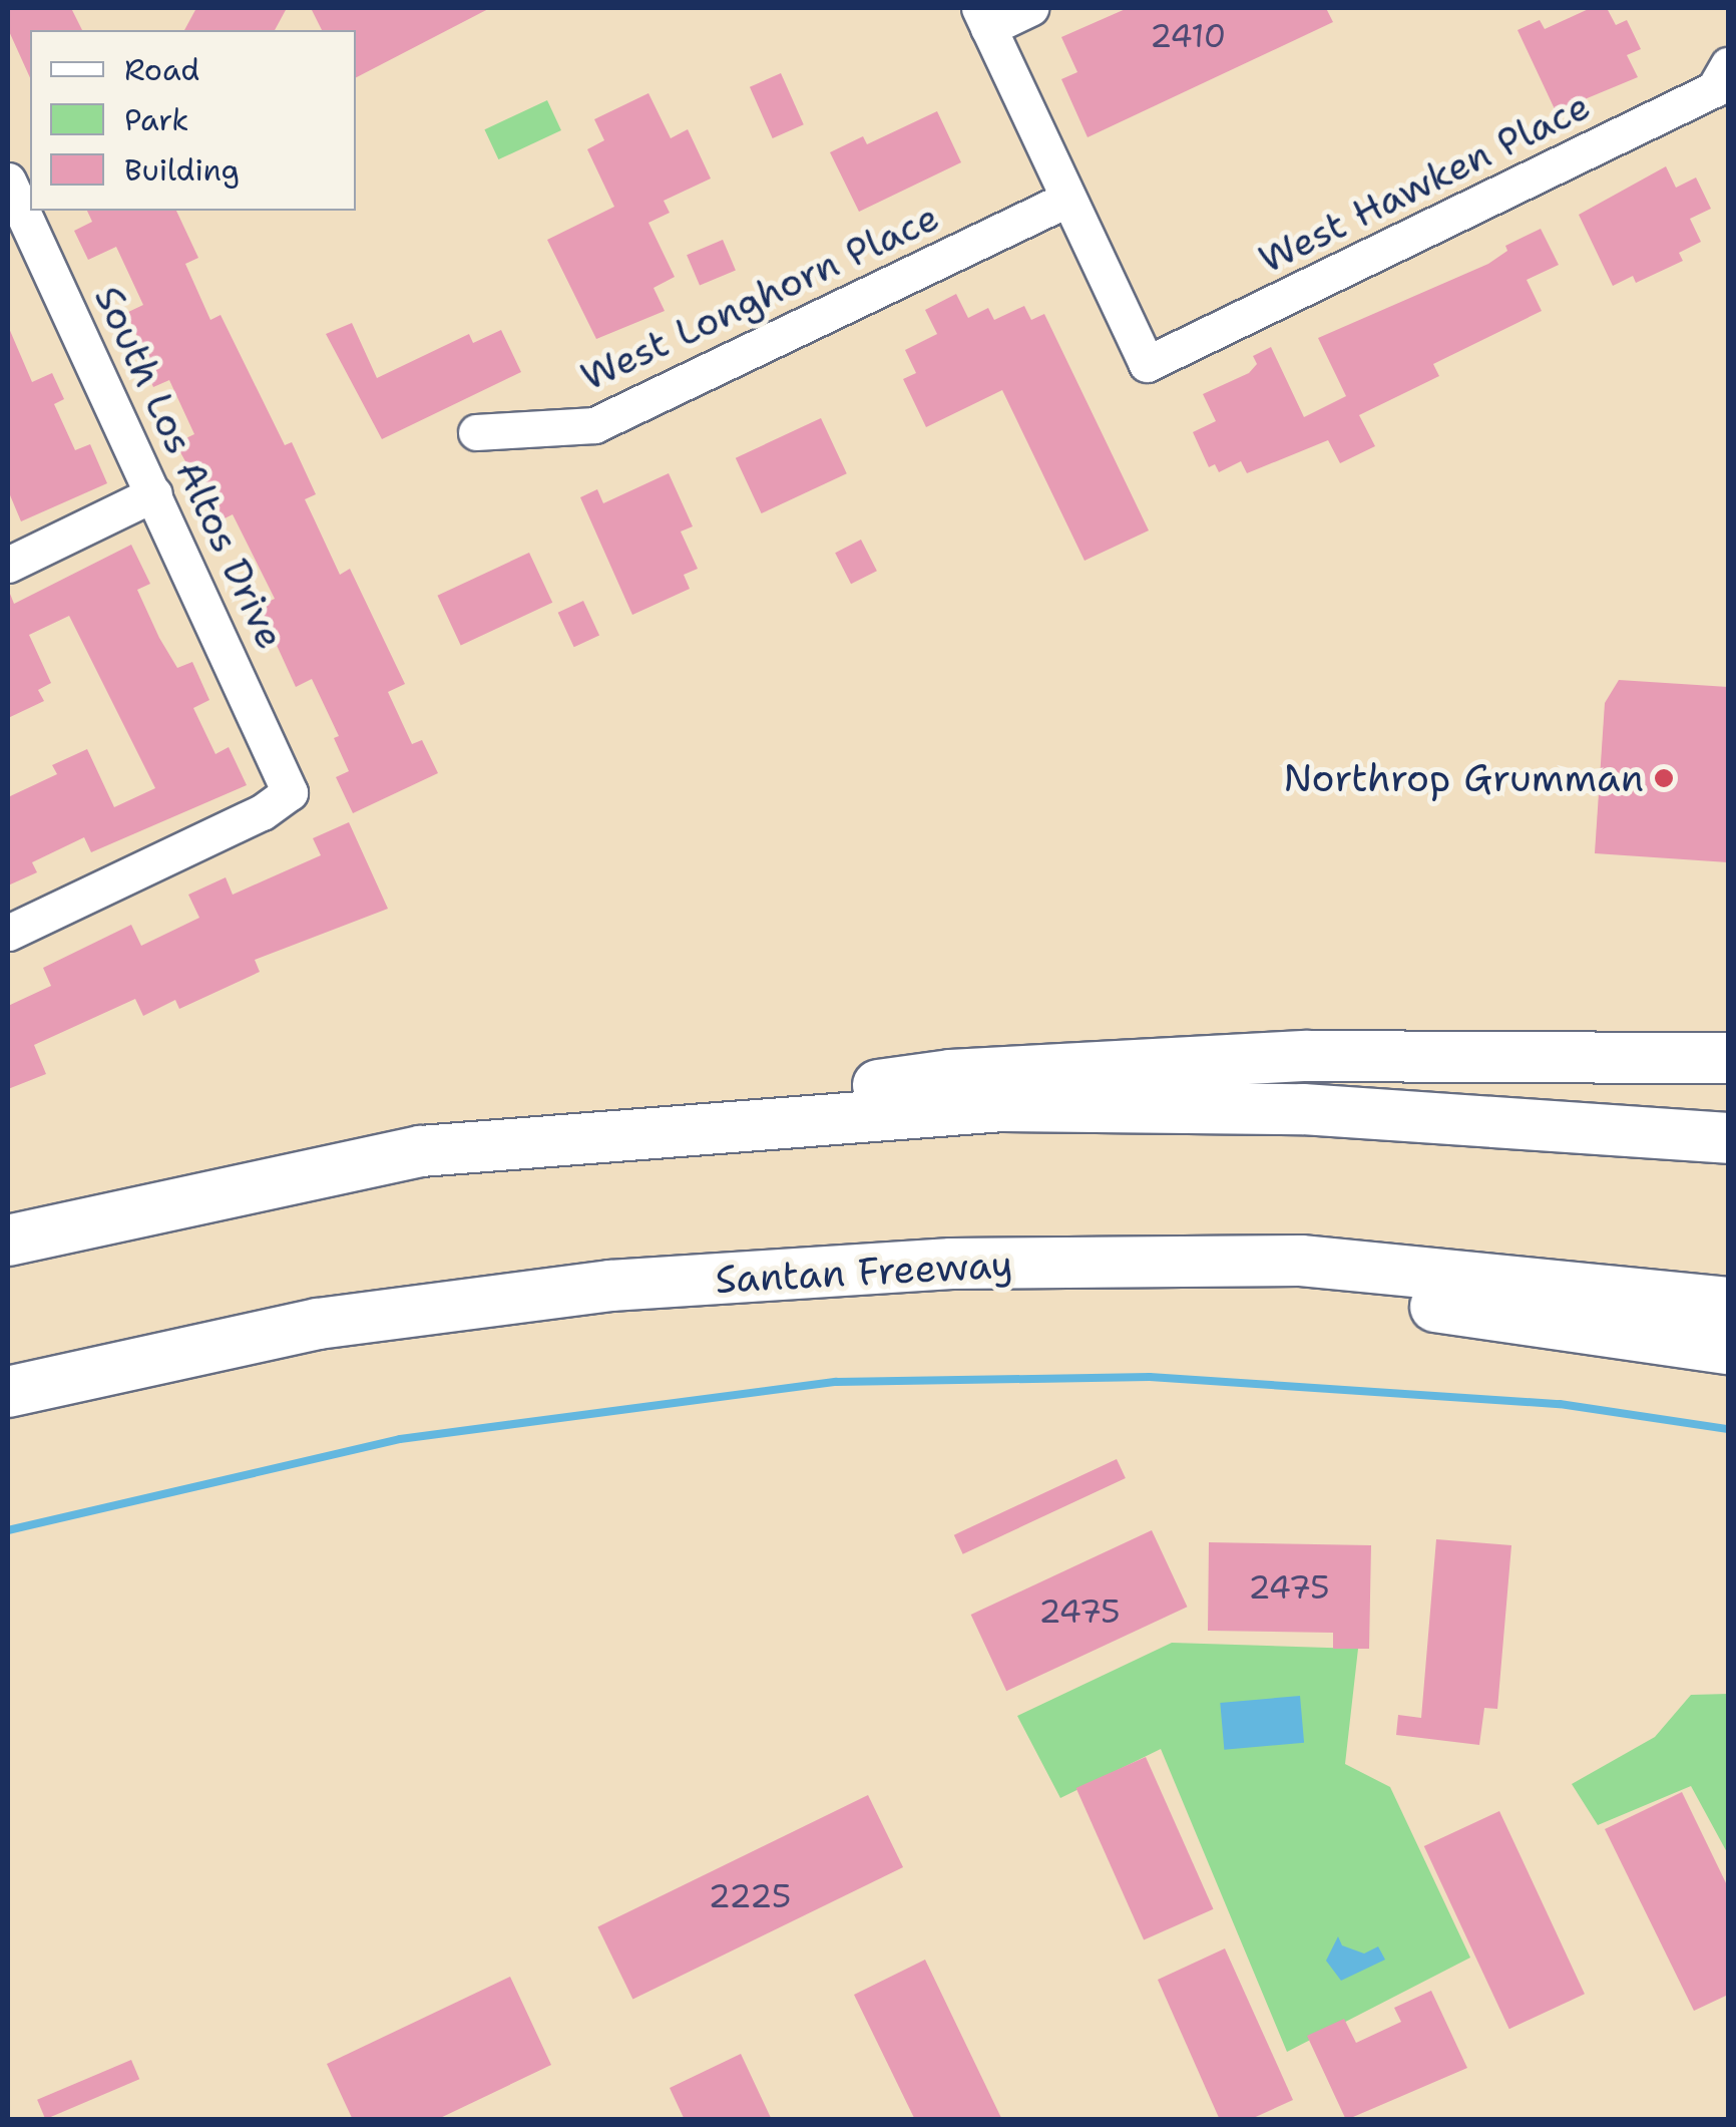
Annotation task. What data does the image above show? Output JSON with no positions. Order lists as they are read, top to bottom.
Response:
{
  "streets": {
    "highway": ["Santan Freeway"],
    "street": ["West Hawken Place", "West Longhorn Place", "South Los Altos Drive"]
  },
  "crossings": [
    ["West Hawken Place", "West Longhorn Place"]
  ],
  "places": ["Northrop Grumman"],
  "house_numbers": [
    "2410",
    "2475",
    "2475",
    "2225"
  ],
  "legend": ["Road", "Park", "Building"]
}
